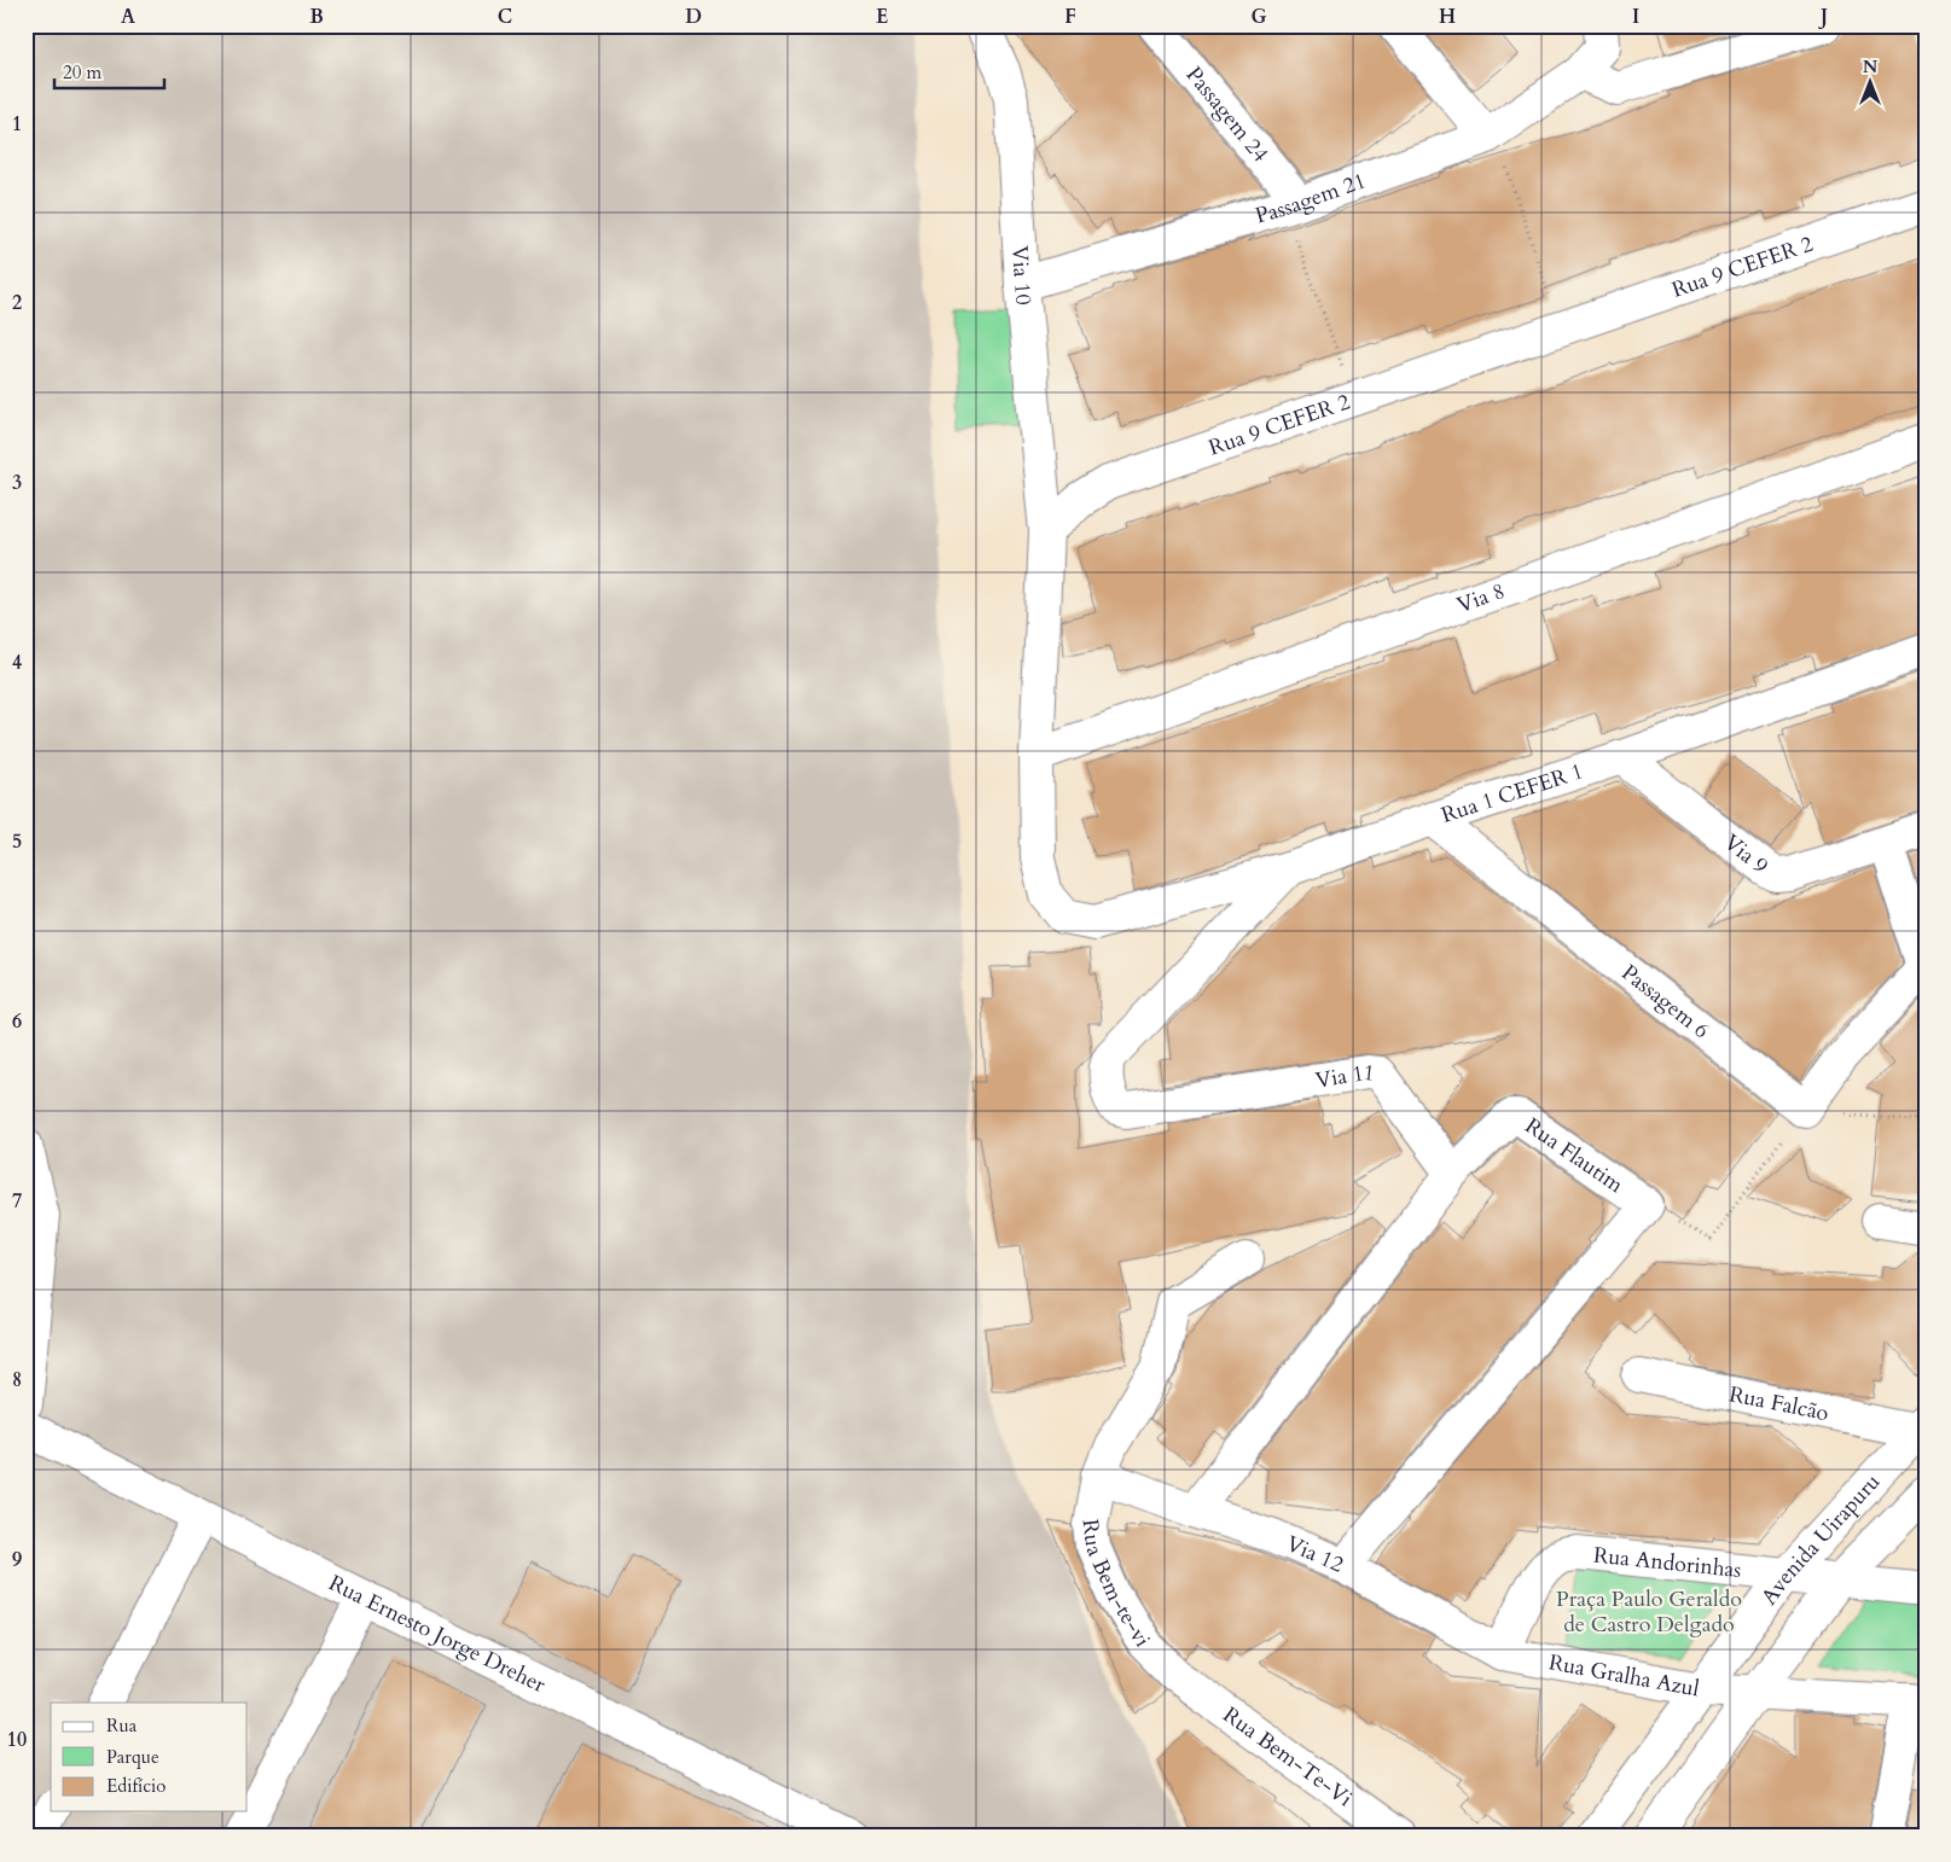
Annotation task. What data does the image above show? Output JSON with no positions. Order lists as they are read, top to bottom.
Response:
{
  "streets": {
    "street": [
      "Passagem 24",
      "Passagem 21",
      "Rua 9 CEFER 2",
      "Via 10",
      "Via 8",
      "Rua 1 CEFER 1",
      "Via 9",
      "Passagem 6",
      "Via 11",
      "Rua Flautim",
      "Rua Falcão",
      "Avenida Uirapuru",
      "Via 12",
      "Rua Andorinhas",
      "Rua Bem-te-vi",
      "Rua Ernesto Jorge Dreher",
      "Rua Gralha Azul",
      "Rua Bem-Te-Vi"
    ]
  },
  "crossings": [
    ["Passagem 24", "Passagem 21"],
    ["Passagem 21", "Via 10"],
    ["Rua 9 CEFER 2", "Via 10"],
    ["Via 8", "Rua 1 CEFER 1"],
    ["Rua 1 CEFER 1", "Via 9"],
    ["Rua 1 CEFER 1", "Passagem 6"],
    ["Rua 1 CEFER 1", "Via 11"],
    ["Via 11", "Rua Flautim"],
    ["Rua Flautim", "Via 12"],
    ["Rua Falcão", "Avenida Uirapuru"],
    ["Avenida Uirapuru", "Rua Andorinhas"],
    ["Avenida Uirapuru", "Rua Gralha Azul"],
    ["Via 12", "Rua Bem-te-vi"],
    ["Via 12", "Rua Gralha Azul"],
    ["Rua Andorinhas", "Rua Gralha Azul"],
    ["Rua Bem-te-vi", "Rua Bem-Te-Vi"]
  ],
  "parks": ["Praça Paulo Geraldo de Castro Delgado"],
  "legend": ["Rua", "Parque", "Edifício"],
  "scale_bar": "20 m",
  "north": "top",
  "grid": {
    "columns": [
      "A",
      "B",
      "C",
      "D",
      "E",
      "F",
      "G",
      "H",
      "I",
      "J"
    ],
    "rows": [
      "1",
      "2",
      "3",
      "4",
      "5",
      "6",
      "7",
      "8",
      "9",
      "10"
    ]
  }
}
